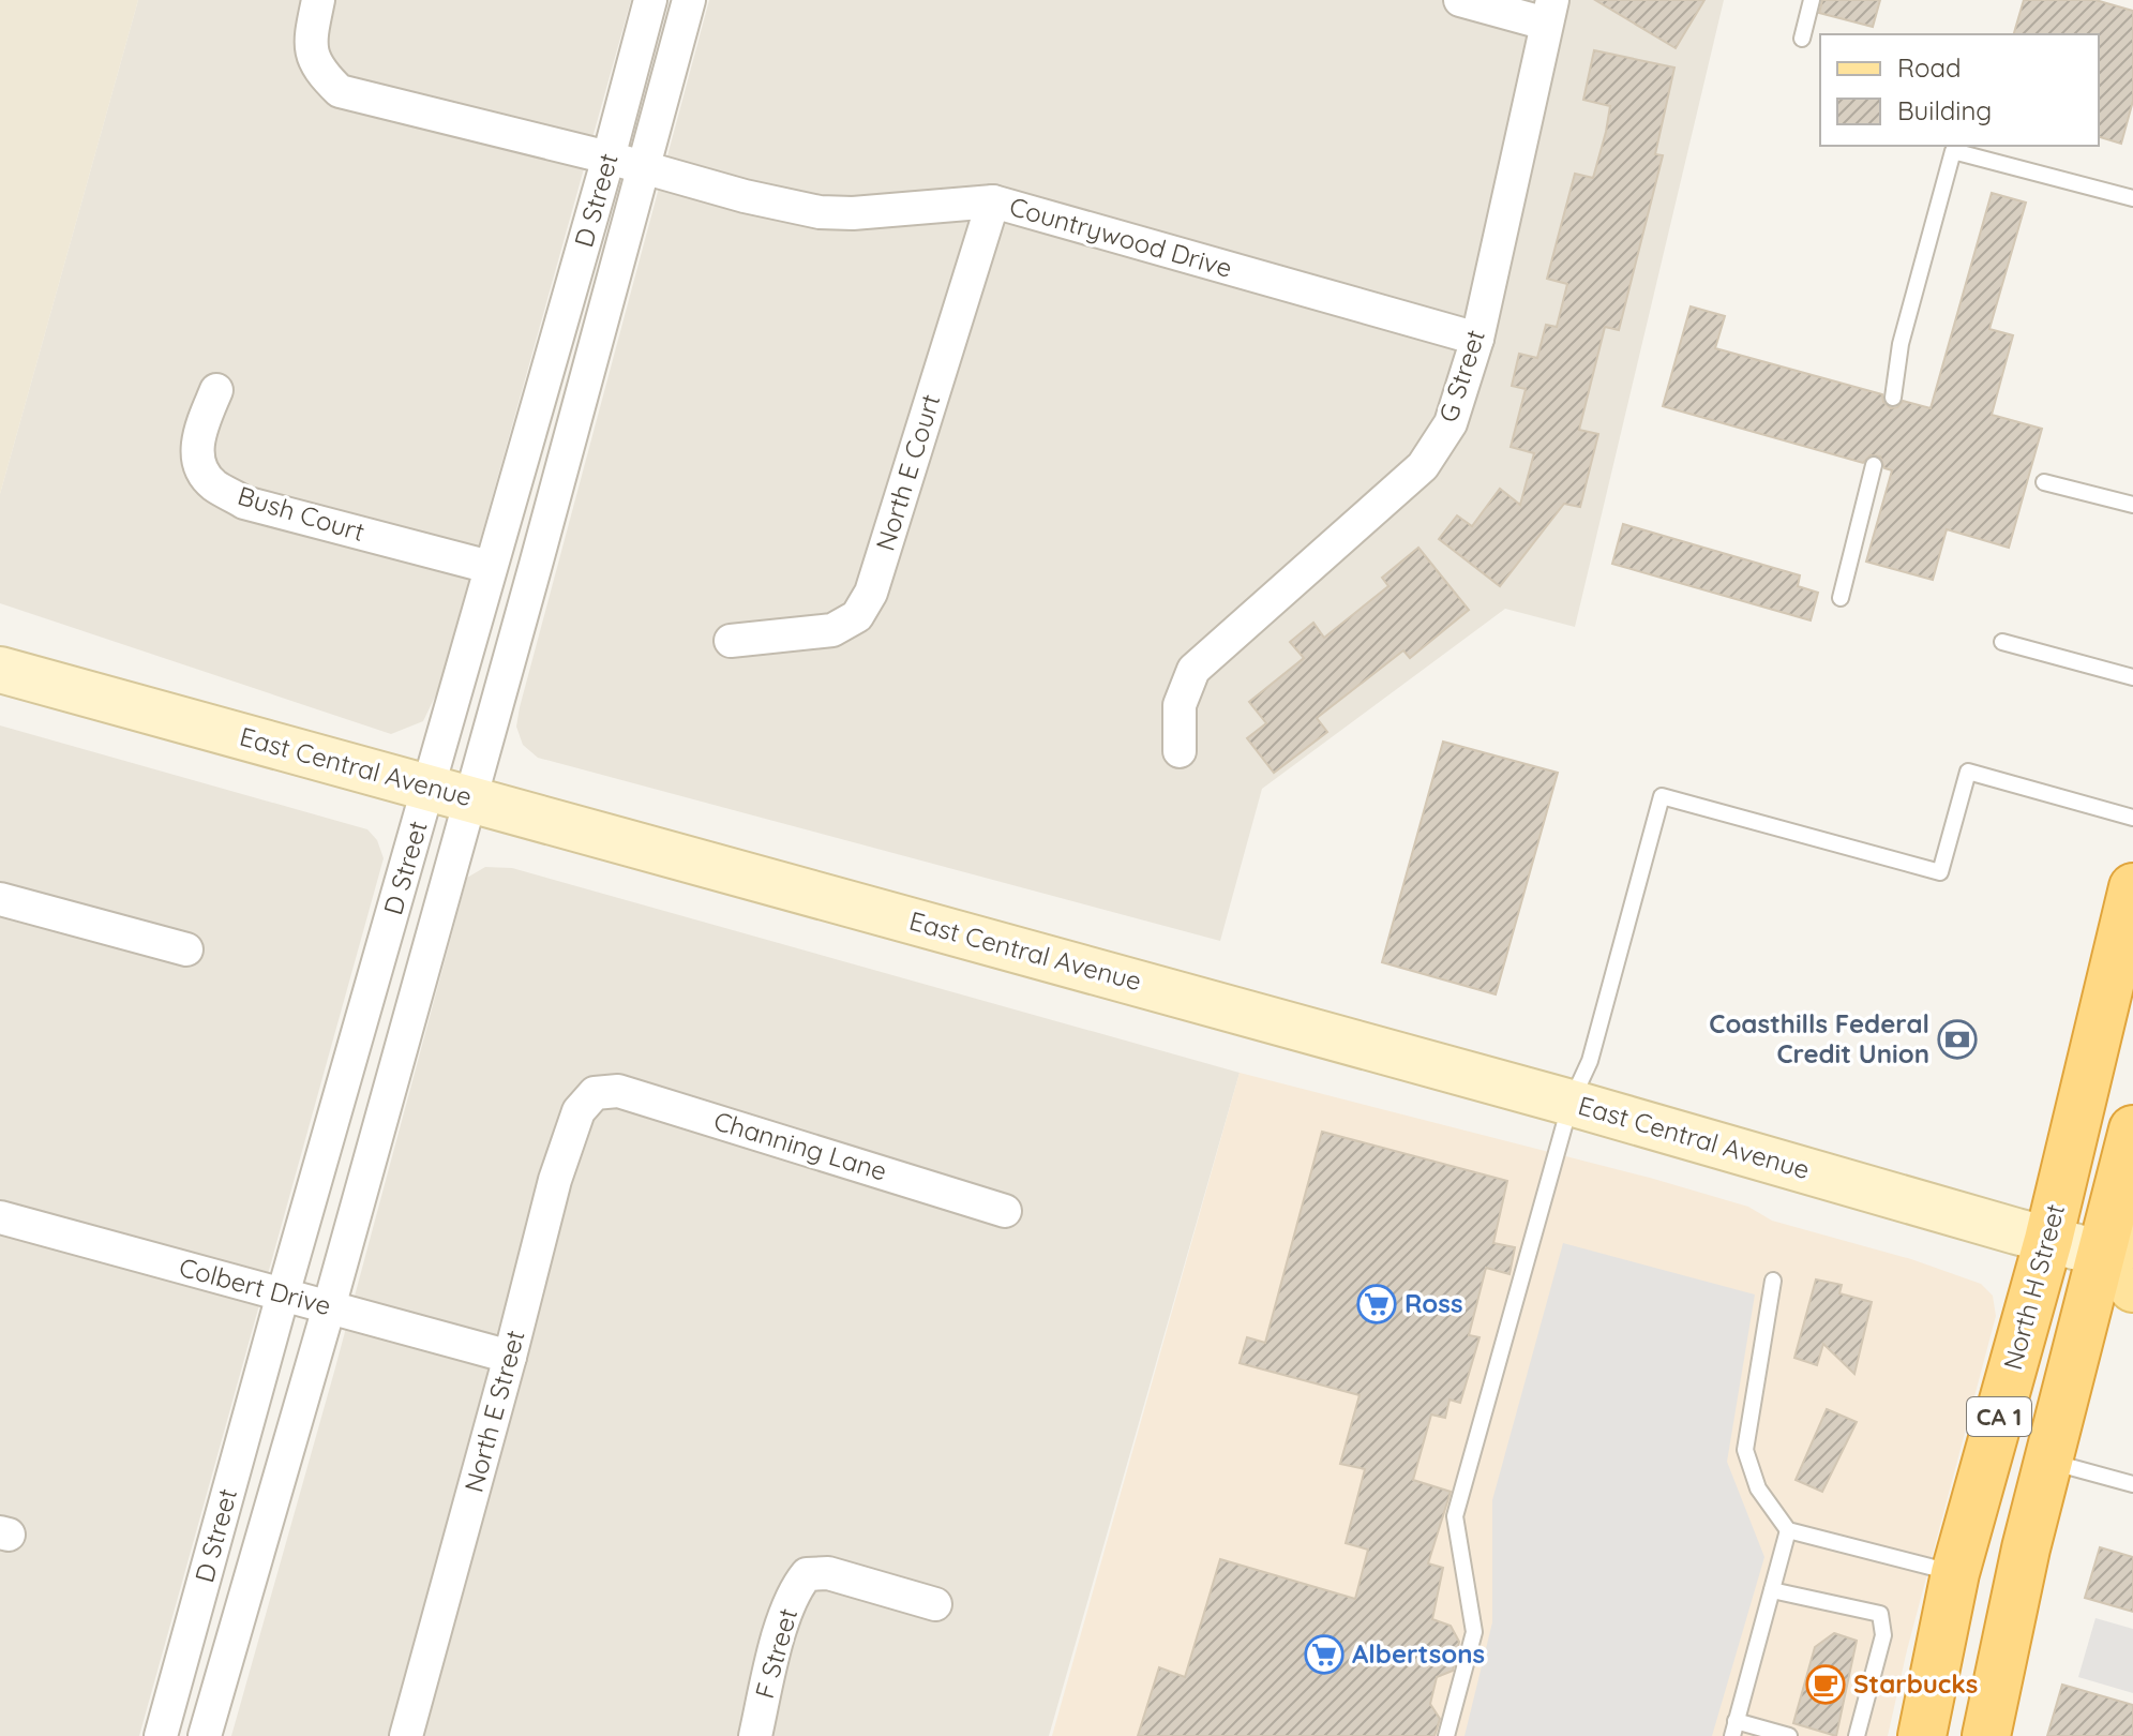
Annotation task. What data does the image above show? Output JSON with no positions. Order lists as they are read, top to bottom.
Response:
{
  "streets": {
    "highway": ["North H Street", "CA 1"],
    "main road": ["East Central Avenue"],
    "street": [
      "D Street",
      "Countrywood Drive",
      "G Street",
      "North E Court",
      "Bush Court",
      "Channing Lane",
      "Colbert Drive",
      "North E Street",
      "F Street"
    ]
  },
  "crossings": [
    ["D Street", "Countrywood Drive"],
    ["D Street", "Bush Court"],
    ["D Street", "East Central Avenue"],
    ["D Street", "Colbert Drive"],
    ["Countrywood Drive", "G Street"],
    ["Countrywood Drive", "North E Court"],
    ["East Central Avenue", "North H Street"],
    ["East Central Avenue", "CA 1"],
    ["Channing Lane", "North E Street"],
    ["Colbert Drive", "North E Street"]
  ],
  "places": {
    "bank": ["Coasthills Federal Credit Union"],
    "supermarket": ["Ross", "Albertsons"],
    "cafe": ["Starbucks"]
  },
  "legend": ["Road", "Building"]
}
